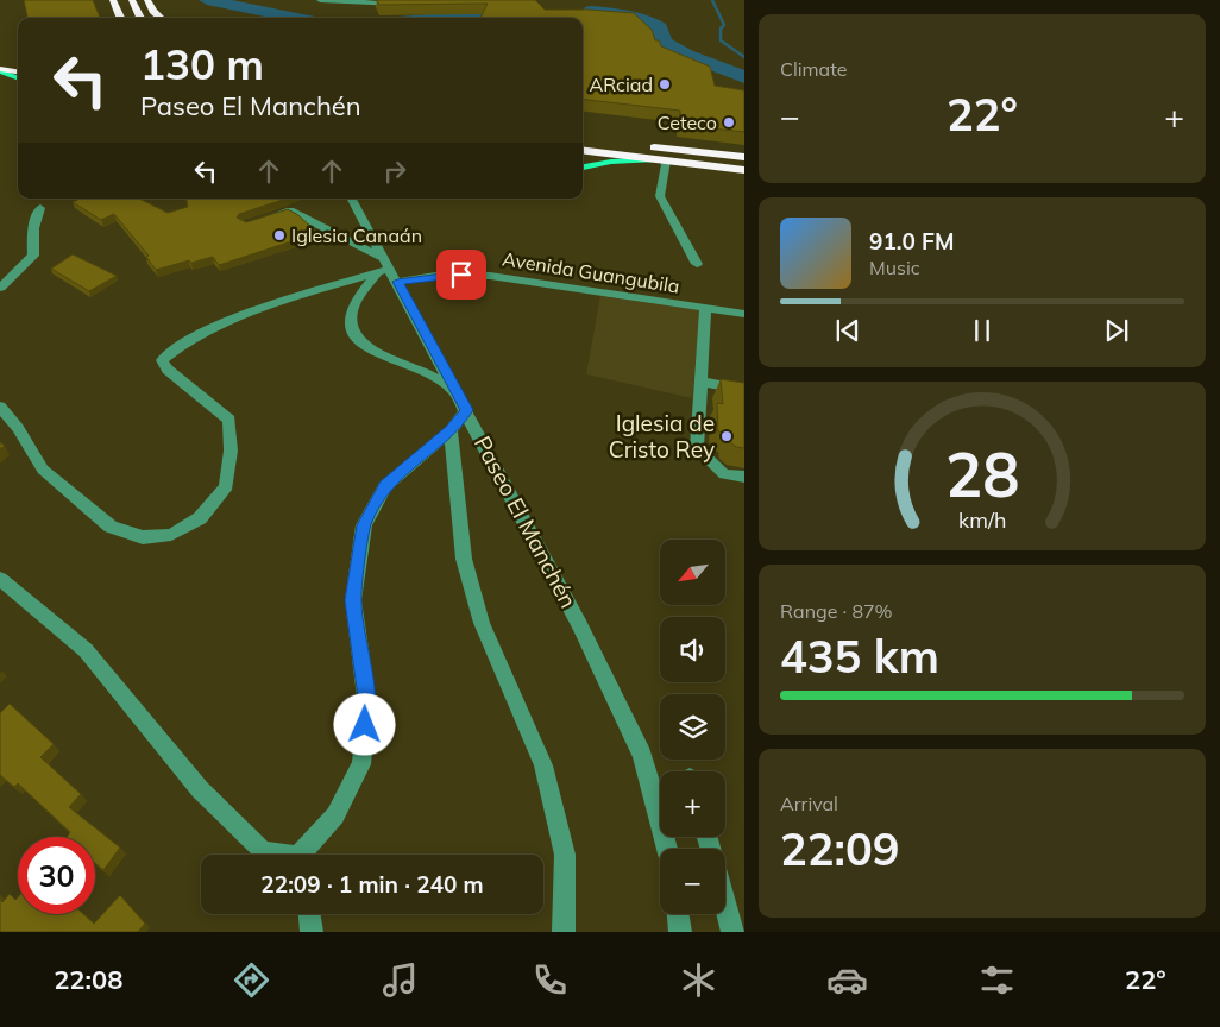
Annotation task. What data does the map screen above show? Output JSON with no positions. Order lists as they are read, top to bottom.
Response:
{
  "streets": {
    "street": ["Avenida Guangubila", "Paseo El Manchén"]
  },
  "crossings": [
    ["Avenida Guangubila", "Paseo El Manchén"]
  ],
  "places": [
    "ARciad",
    "Ceteco",
    "Iglesia Canaán",
    "Iglesia de Cristo Rey"
  ],
  "north": "bottom left",
  "page": {
    "tile": [
      "Climate",
      ["Range · 87%", "435 km"],
      ["Arrival", "22:09"]
    ],
    "turn": ["130 m", "Paseo El Manchén"],
    "heat": ["−", "22°", "+"],
    "song": ["91.0 FM", "Music"],
    "map_buttons": ["+", "−"],
    "limit": "30",
    "trip": "22:09 · 1 min · 240 m",
    "tabs": ["22:08", "22°"],
    "gauge": ["28", "km/h"]
  }
}
